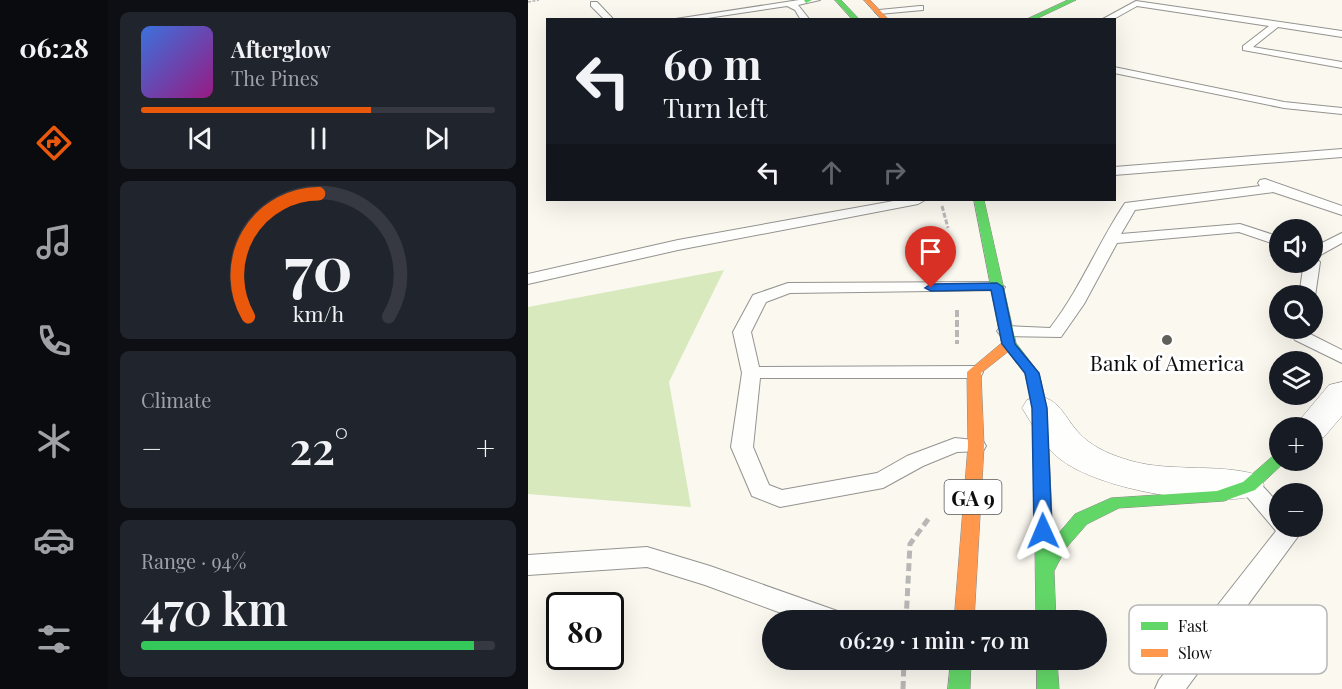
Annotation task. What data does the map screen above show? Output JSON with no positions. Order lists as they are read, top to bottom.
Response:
{
  "streets": {
    "main road": ["GA 9"]
  },
  "places": ["Bank of America"],
  "legend": ["Fast", "Slow"],
  "page": {
    "tabs": "06:28",
    "turn": ["60 m", "Turn left"],
    "song": ["Afterglow", "The Pines"],
    "map_buttons": ["+", "−"],
    "tile": [
      "Climate",
      ["Range · 94%", "470 km"]
    ],
    "heat": ["−", "22°", "+"],
    "limit": "80",
    "trip": "06:29 · 1 min · 70 m",
    "gauge": ["70", "km/h"]
  }
}
